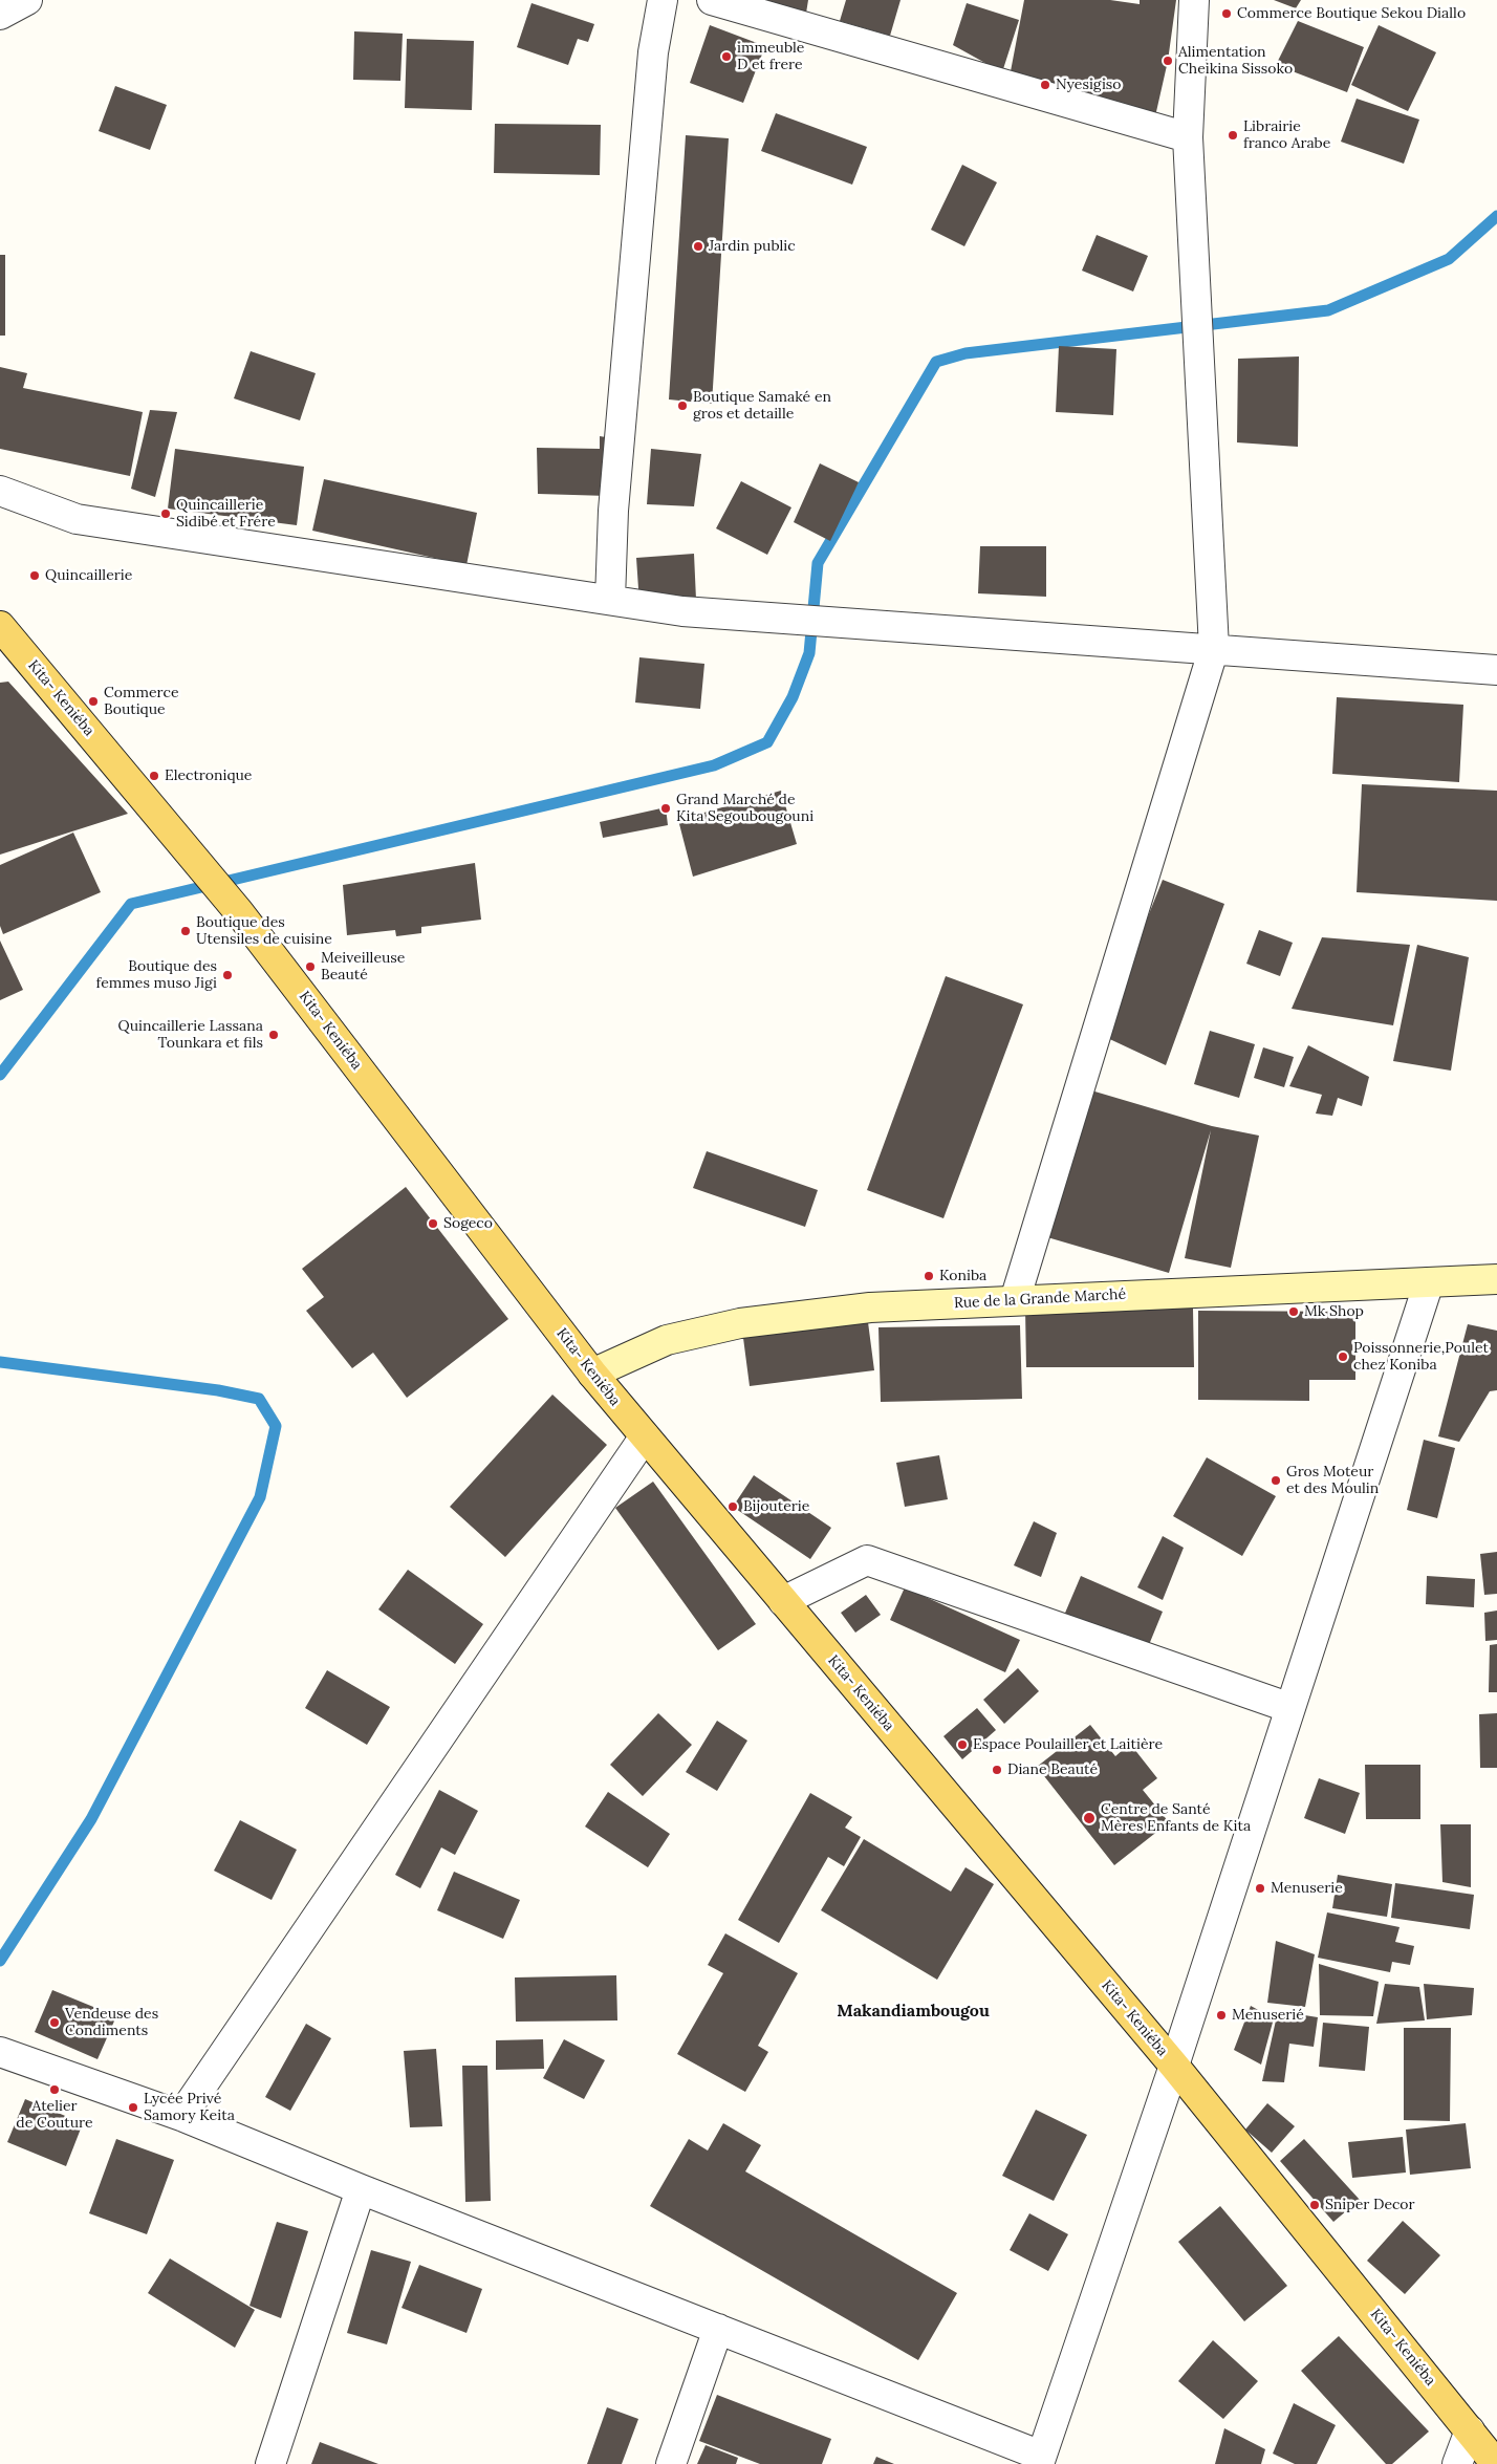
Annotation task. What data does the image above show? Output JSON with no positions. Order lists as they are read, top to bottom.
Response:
{
  "streets": {
    "main road": ["Kita- Keniéba", "Rue de la Grande Marché"]
  },
  "crossings": [
    ["Kita- Keniéba", "Rue de la Grande Marché"]
  ],
  "districts": ["Makandiambougou"],
  "places": [
    "Commerce Boutique Sekou Diallo",
    "immeuble D et frere",
    "Alimentation Cheikina Sissoko",
    "Nyesigiso",
    "Librairie franco Arabe",
    "Jardin public",
    "Boutique Samaké en gros et detaille",
    "Quincaillerie Sidibé et Frére",
    "Quincaillerie",
    "Commerce Boutique",
    "Electronique",
    "Grand Marché de Kita Segoubougouni",
    "Boutique des Utensiles de cuisine",
    "Meiveilleuse Beauté",
    "Boutique des femmes muso Jigi",
    "Quincaillerie Lassana Tounkara et fils",
    "Sogeco",
    "Koniba",
    "Mk Shop",
    "Poissonnerie,Poulet chez Koniba",
    "Gros Moteur et des Moulin",
    "Bijouterie",
    "Espace Poulailler et Laitière",
    "Diane Beauté",
    "Centre de Santé Mères Enfants de Kita",
    "Menuserie",
    "Menuserié",
    "Vendeuse des Condiments",
    "Atelier de Couture",
    "Lycée Privé Samory Keita",
    "Sniper Decor"
  ]
}
